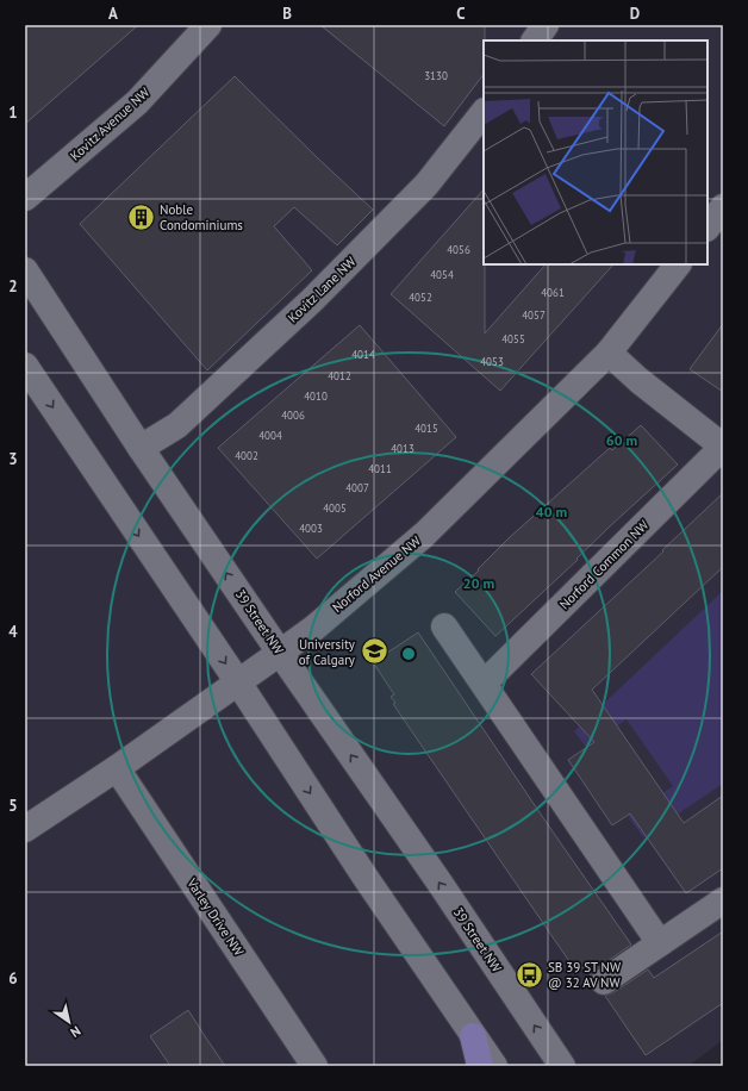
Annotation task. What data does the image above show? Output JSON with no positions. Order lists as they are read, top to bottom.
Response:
{
  "streets": {
    "street": [
      "Kovitz Avenue NW",
      "Kovitz Lane NW",
      "Norford Common NW",
      "Norford Avenue NW",
      "39 Street NW",
      "Varley Drive NW"
    ]
  },
  "crossings": [
    ["Kovitz Lane NW", "39 Street NW"],
    ["Norford Common NW", "Norford Avenue NW"],
    ["Norford Avenue NW", "39 Street NW"],
    ["Norford Avenue NW", "Varley Drive NW"]
  ],
  "places": {
    "building": ["Noble Condominiums"],
    "school or university": ["University of Calgary"],
    "bus stop": ["SB 39 ST NW @ 32 AV NW"]
  },
  "house_numbers": [
    "3130",
    "4056",
    "4054",
    "4061",
    "4052",
    "4057",
    "4055",
    "4014",
    "4053",
    "4012",
    "4010",
    "4006",
    "4015",
    "4004",
    "4013",
    "4002",
    "4011",
    "4007",
    "4005",
    "4003"
  ],
  "north": "bottom right",
  "grid": {
    "columns": [
      "A",
      "B",
      "C",
      "D"
    ],
    "rows": [
      "1",
      "2",
      "3",
      "4",
      "5",
      "6"
    ]
  },
  "rings": ["60 m", "40 m", "20 m"]
}
